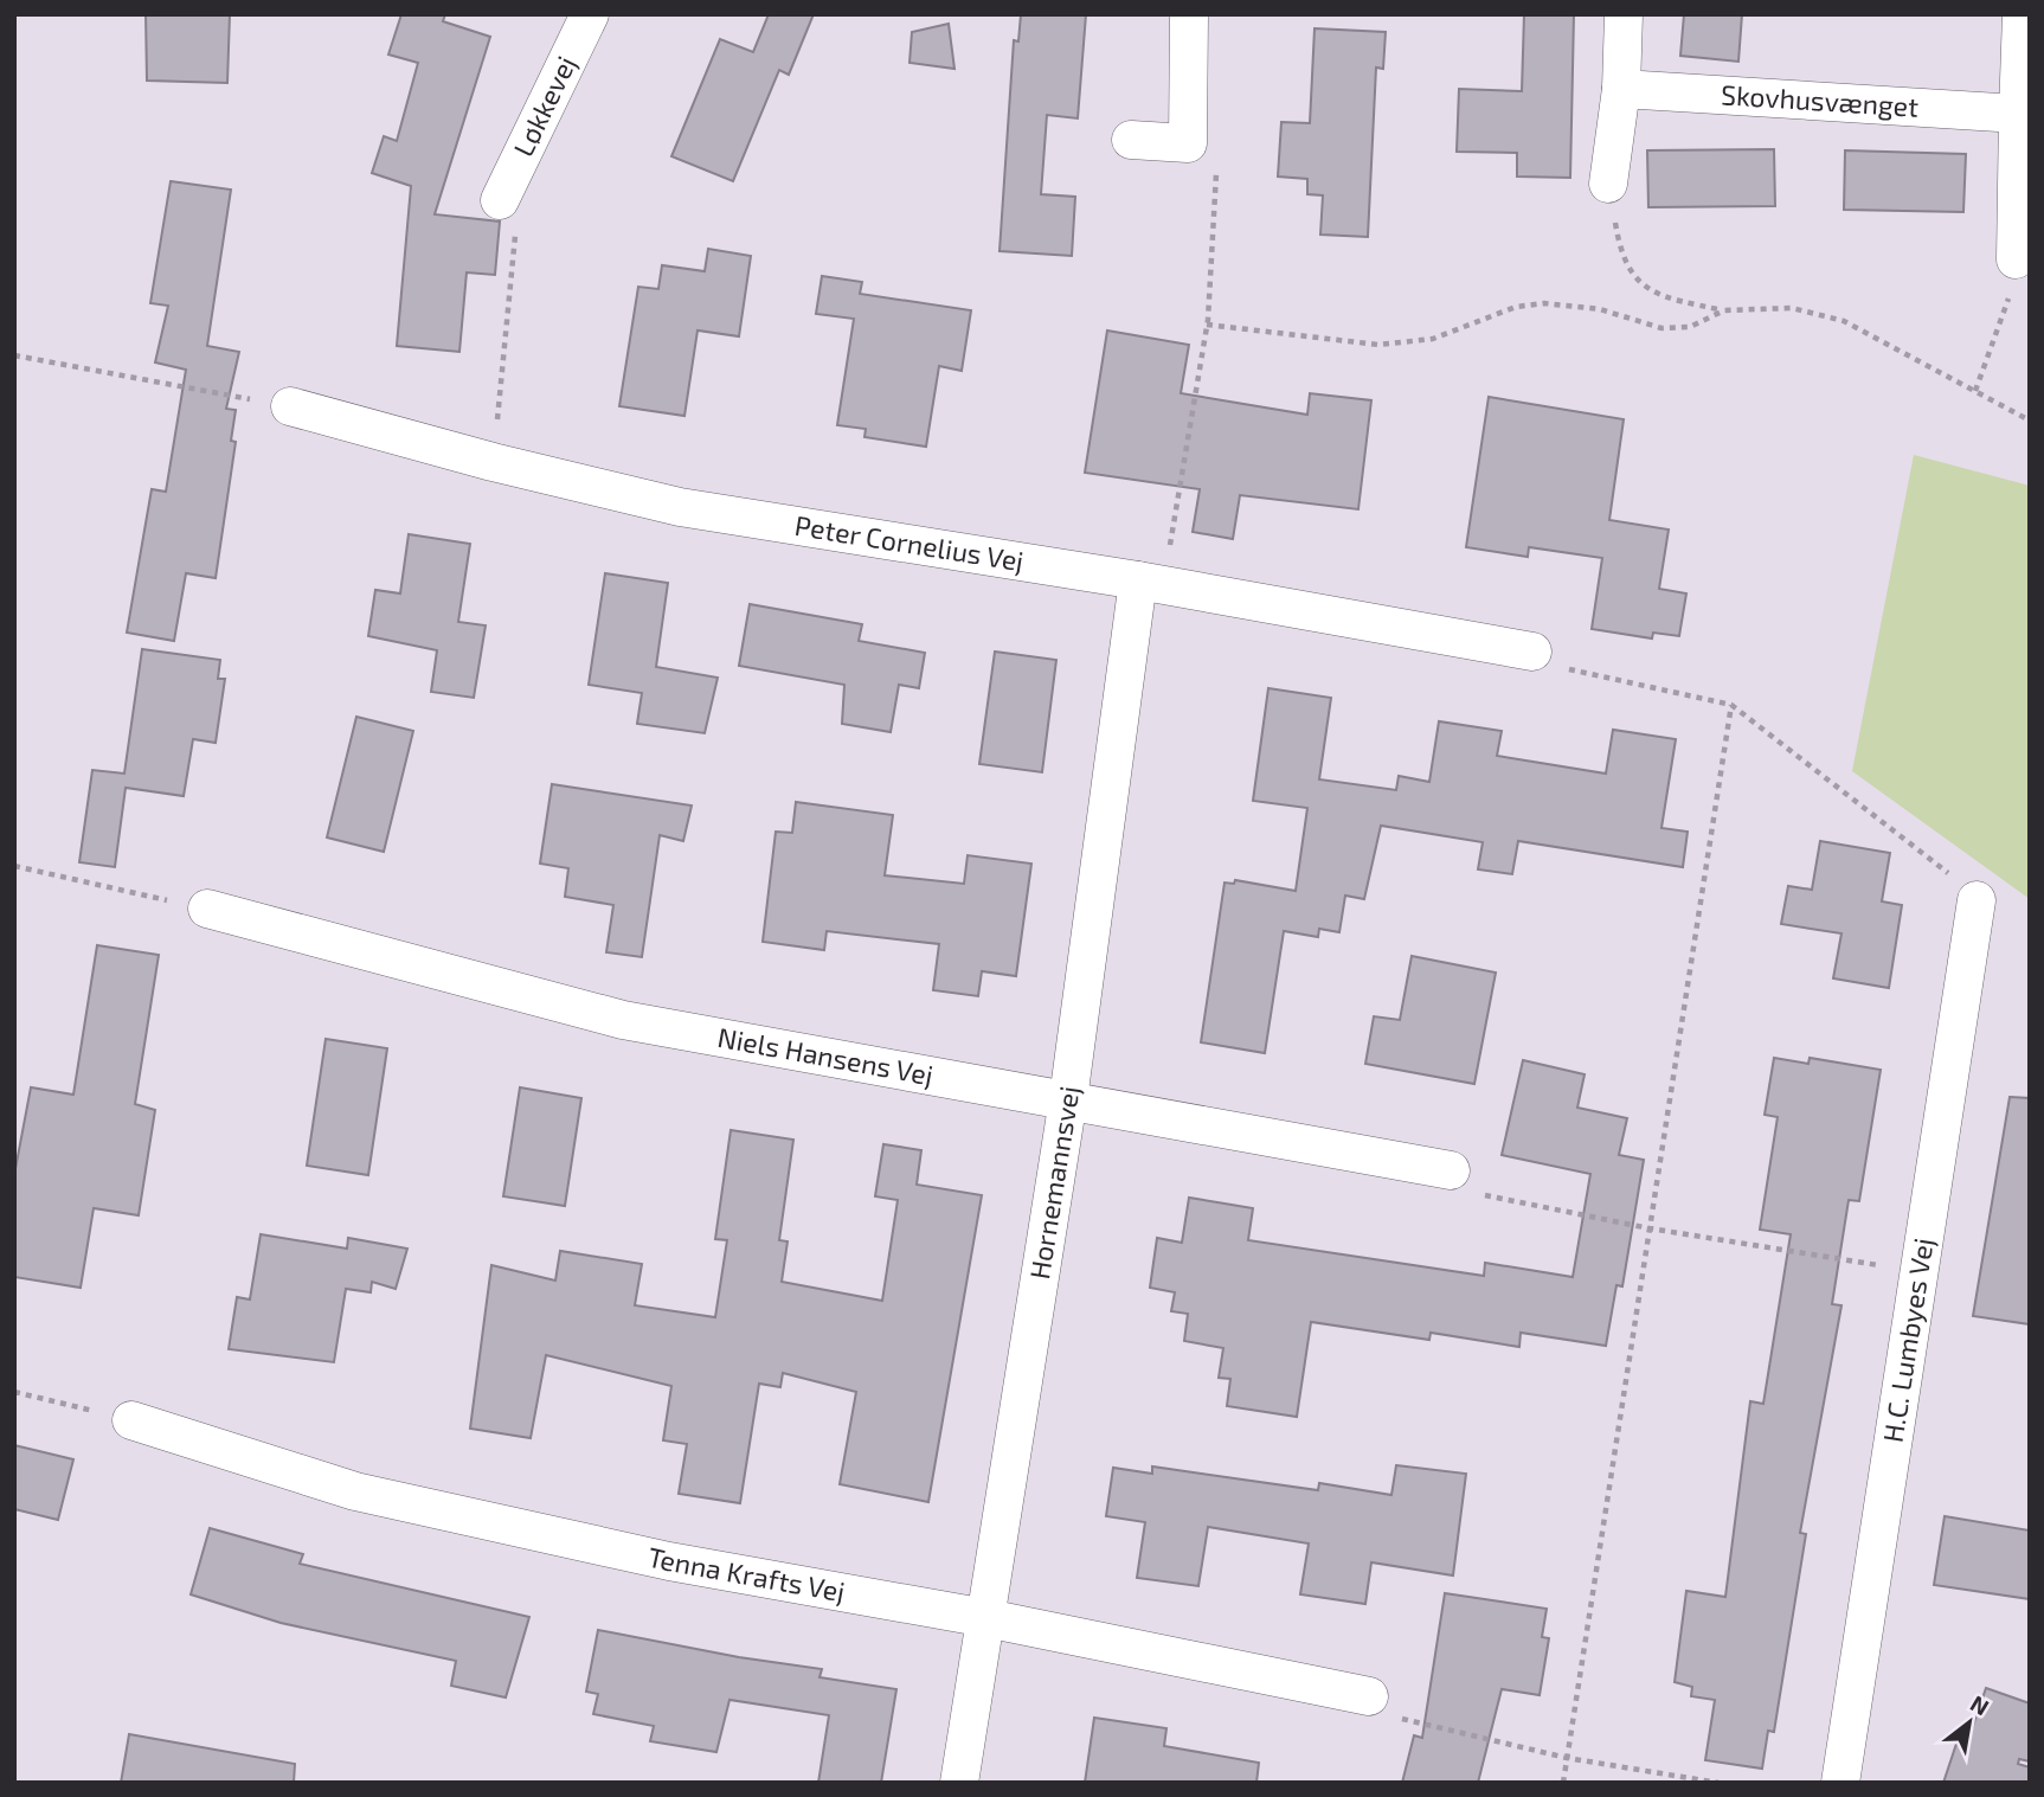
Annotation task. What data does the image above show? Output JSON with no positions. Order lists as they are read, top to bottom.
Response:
{
  "streets": {
    "street": [
      "Skovhusvænget",
      "Løkkevej",
      "Peter Cornelius Vej",
      "Niels Hansens Vej",
      "Hornemannsvej",
      "H.C. Lumbyes Vej",
      "Tenna Krafts Vej"
    ]
  },
  "crossings": [
    ["Peter Cornelius Vej", "Hornemannsvej"],
    ["Niels Hansens Vej", "Hornemannsvej"],
    ["Hornemannsvej", "Tenna Krafts Vej"]
  ],
  "north": "top right"
}
